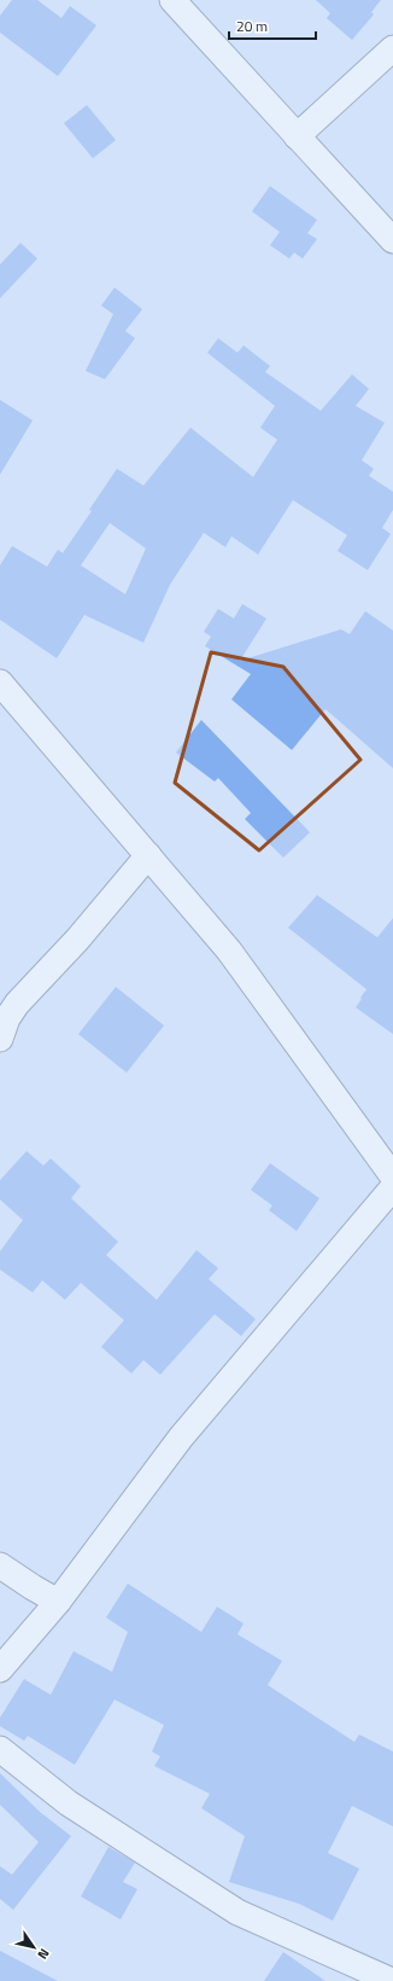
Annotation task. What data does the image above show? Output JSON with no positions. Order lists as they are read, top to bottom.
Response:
{
  "scale_bar": "20 m",
  "north": "bottom right"
}
